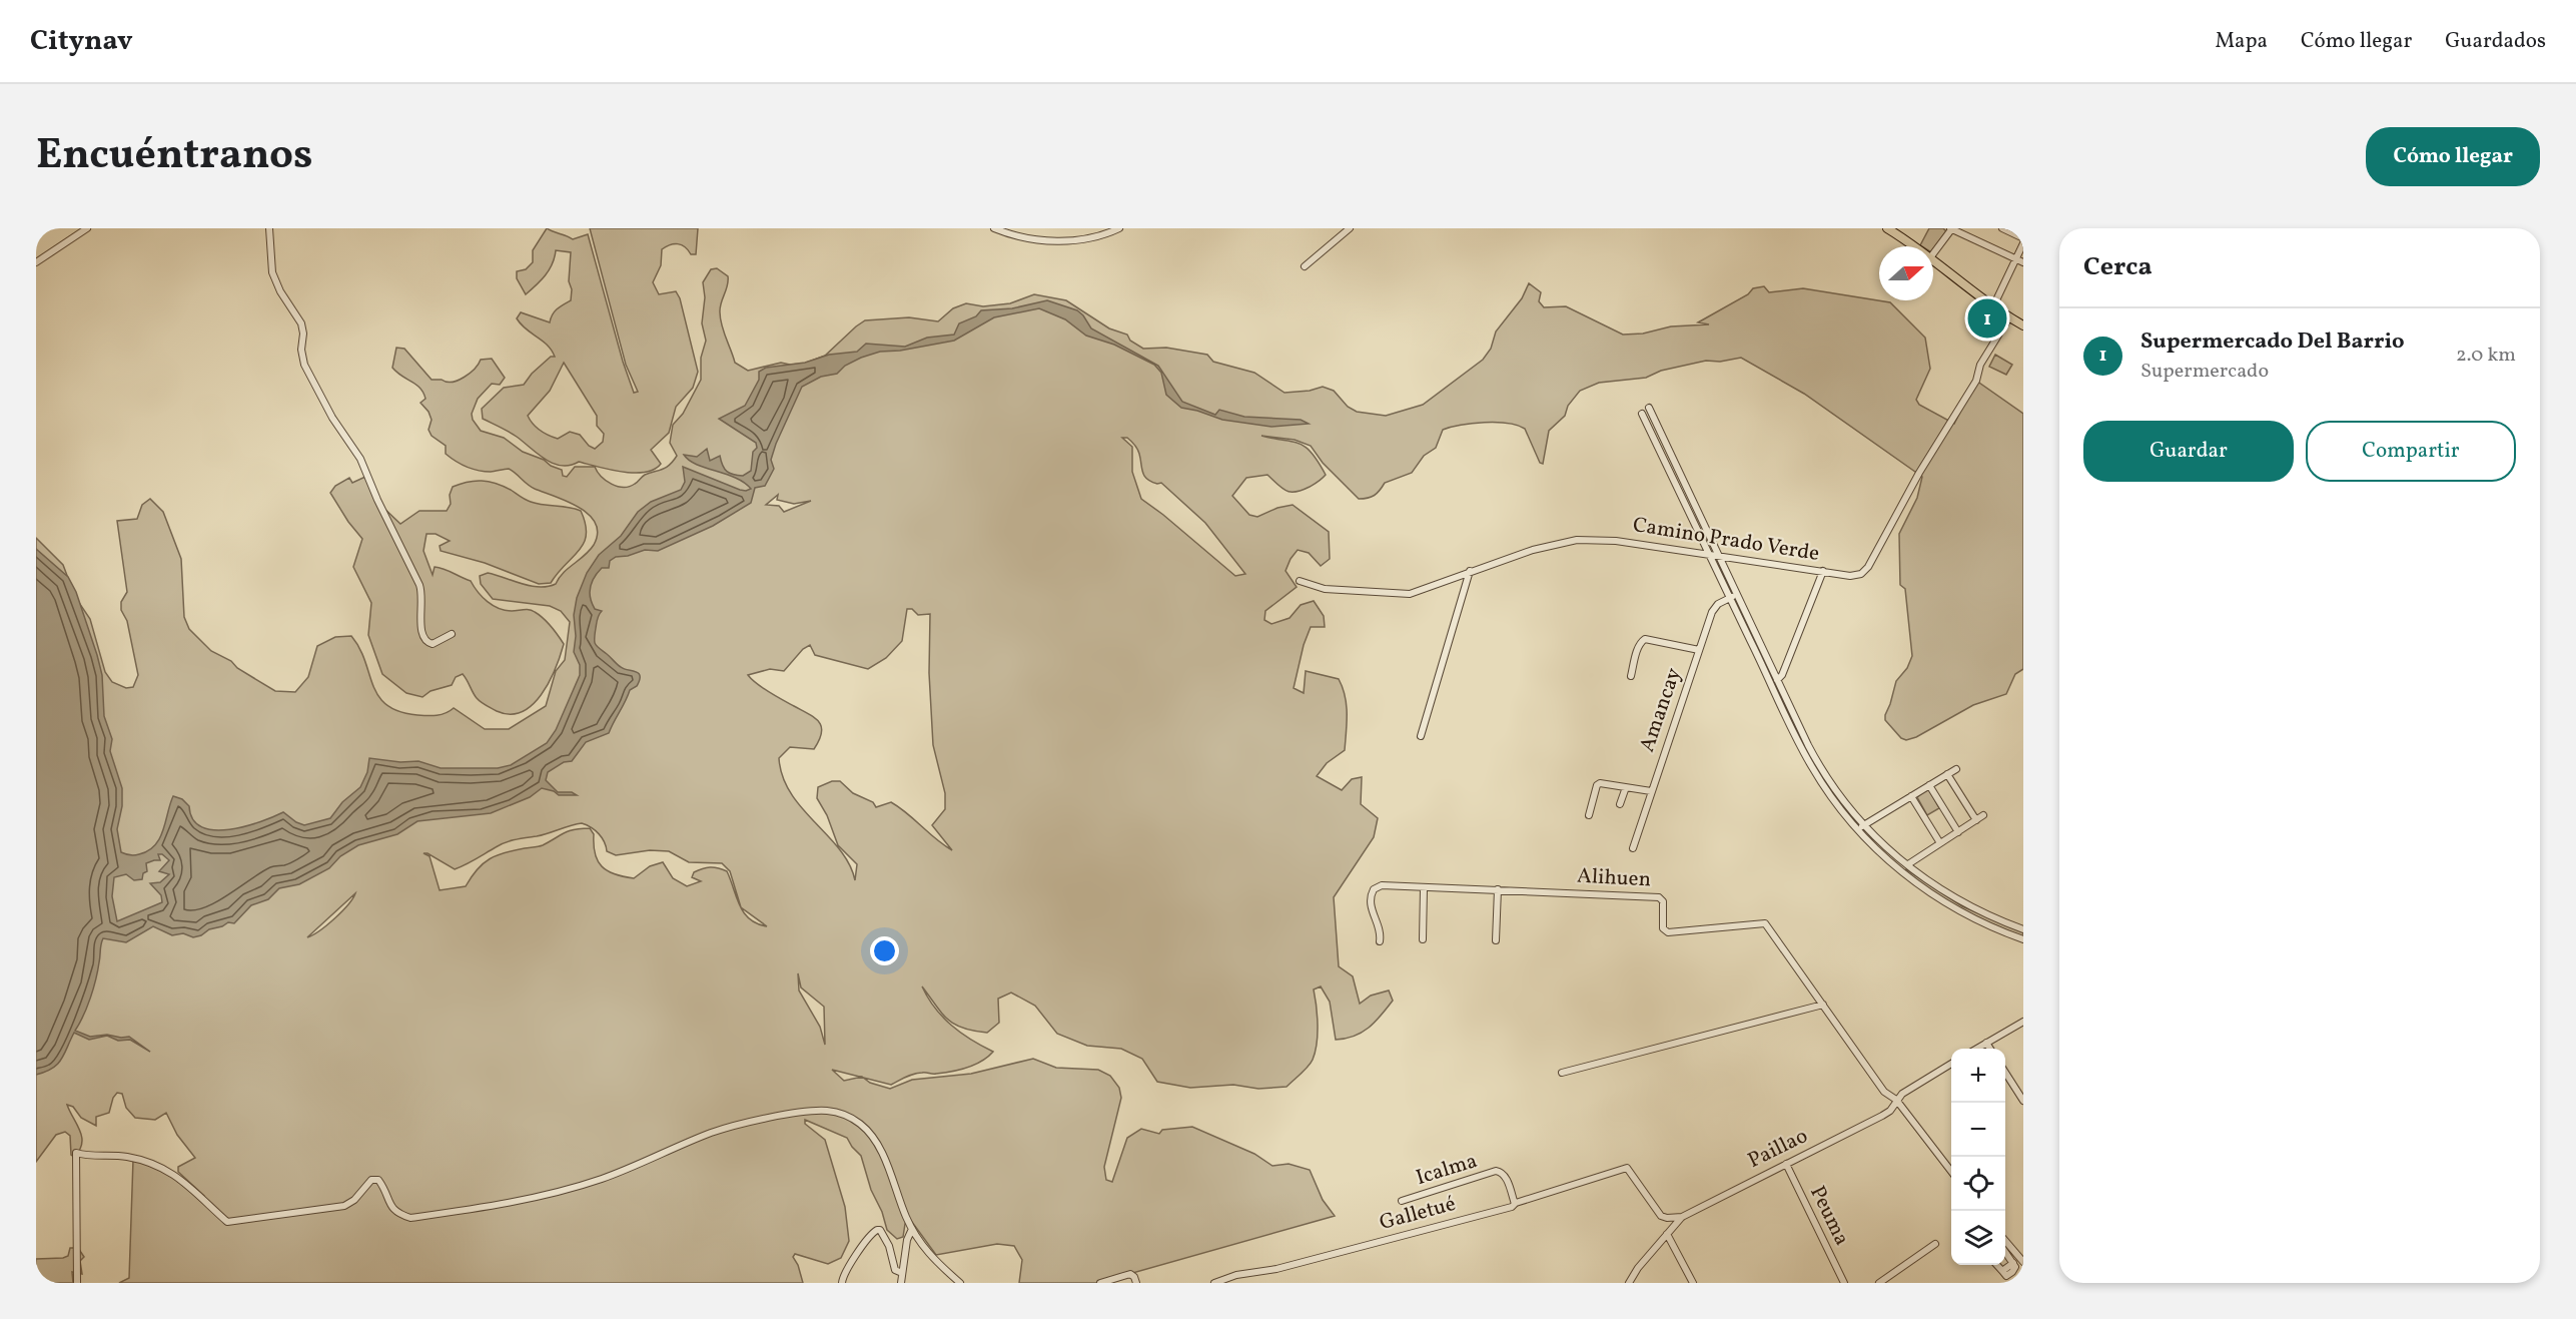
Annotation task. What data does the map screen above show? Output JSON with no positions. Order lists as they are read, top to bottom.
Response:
{
  "streets": {
    "street": [
      "Camino Prado Verde",
      "Amancay",
      "Alihuen",
      "Paillao",
      "Icalma",
      "Galletué",
      "Peuma"
    ]
  },
  "crossings": [
    ["Alihuen", "Paillao"],
    ["Paillao", "Galletué"],
    ["Paillao", "Peuma"],
    ["Icalma", "Galletué"]
  ],
  "north": "right",
  "page": {
    "header": "Citynav",
    "nav": ["Mapa", "Cómo llegar", "Guardados"],
    "title": "Encuéntranos",
    "buttons": [
      "Cómo llegar",
      ["Guardar", "Compartir"]
    ],
    "heading": "Cerca",
    "pins": "1",
    "list": [
      {
        "mark": "1",
        "name": "Supermercado Del Barrio",
        "note": "Supermercado",
        "value": "2.0 km"
      }
    ],
    "map_buttons": ["+", "−"]
  }
}
